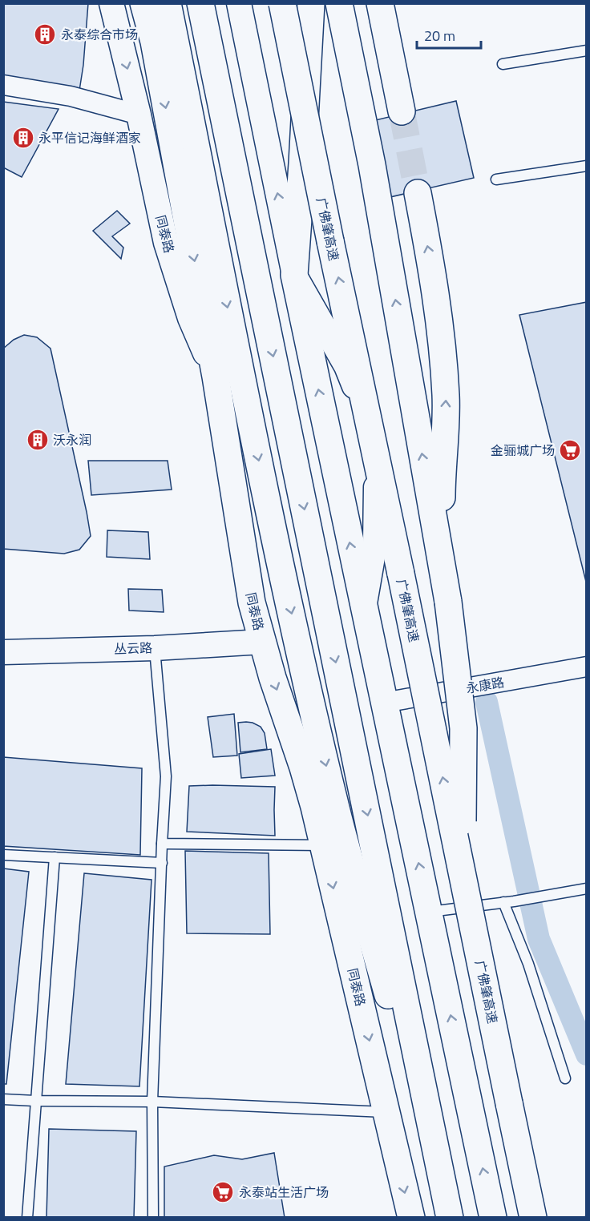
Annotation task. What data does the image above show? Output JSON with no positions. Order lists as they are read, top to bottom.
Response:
{
  "streets": {
    "main road": ["广佛肇高速", "同泰路"],
    "street": ["丛云路", "永康路"]
  },
  "crossings": [
    ["同泰路", "丛云路"]
  ],
  "one_way": ["同泰路"],
  "places": {
    "building": ["永泰综合市场", "永平信记海鲜酒家", "沃永润"],
    "supermarket": ["金骊城广场", "永泰站生活广场"]
  },
  "scale_bar": "20 m"
}
